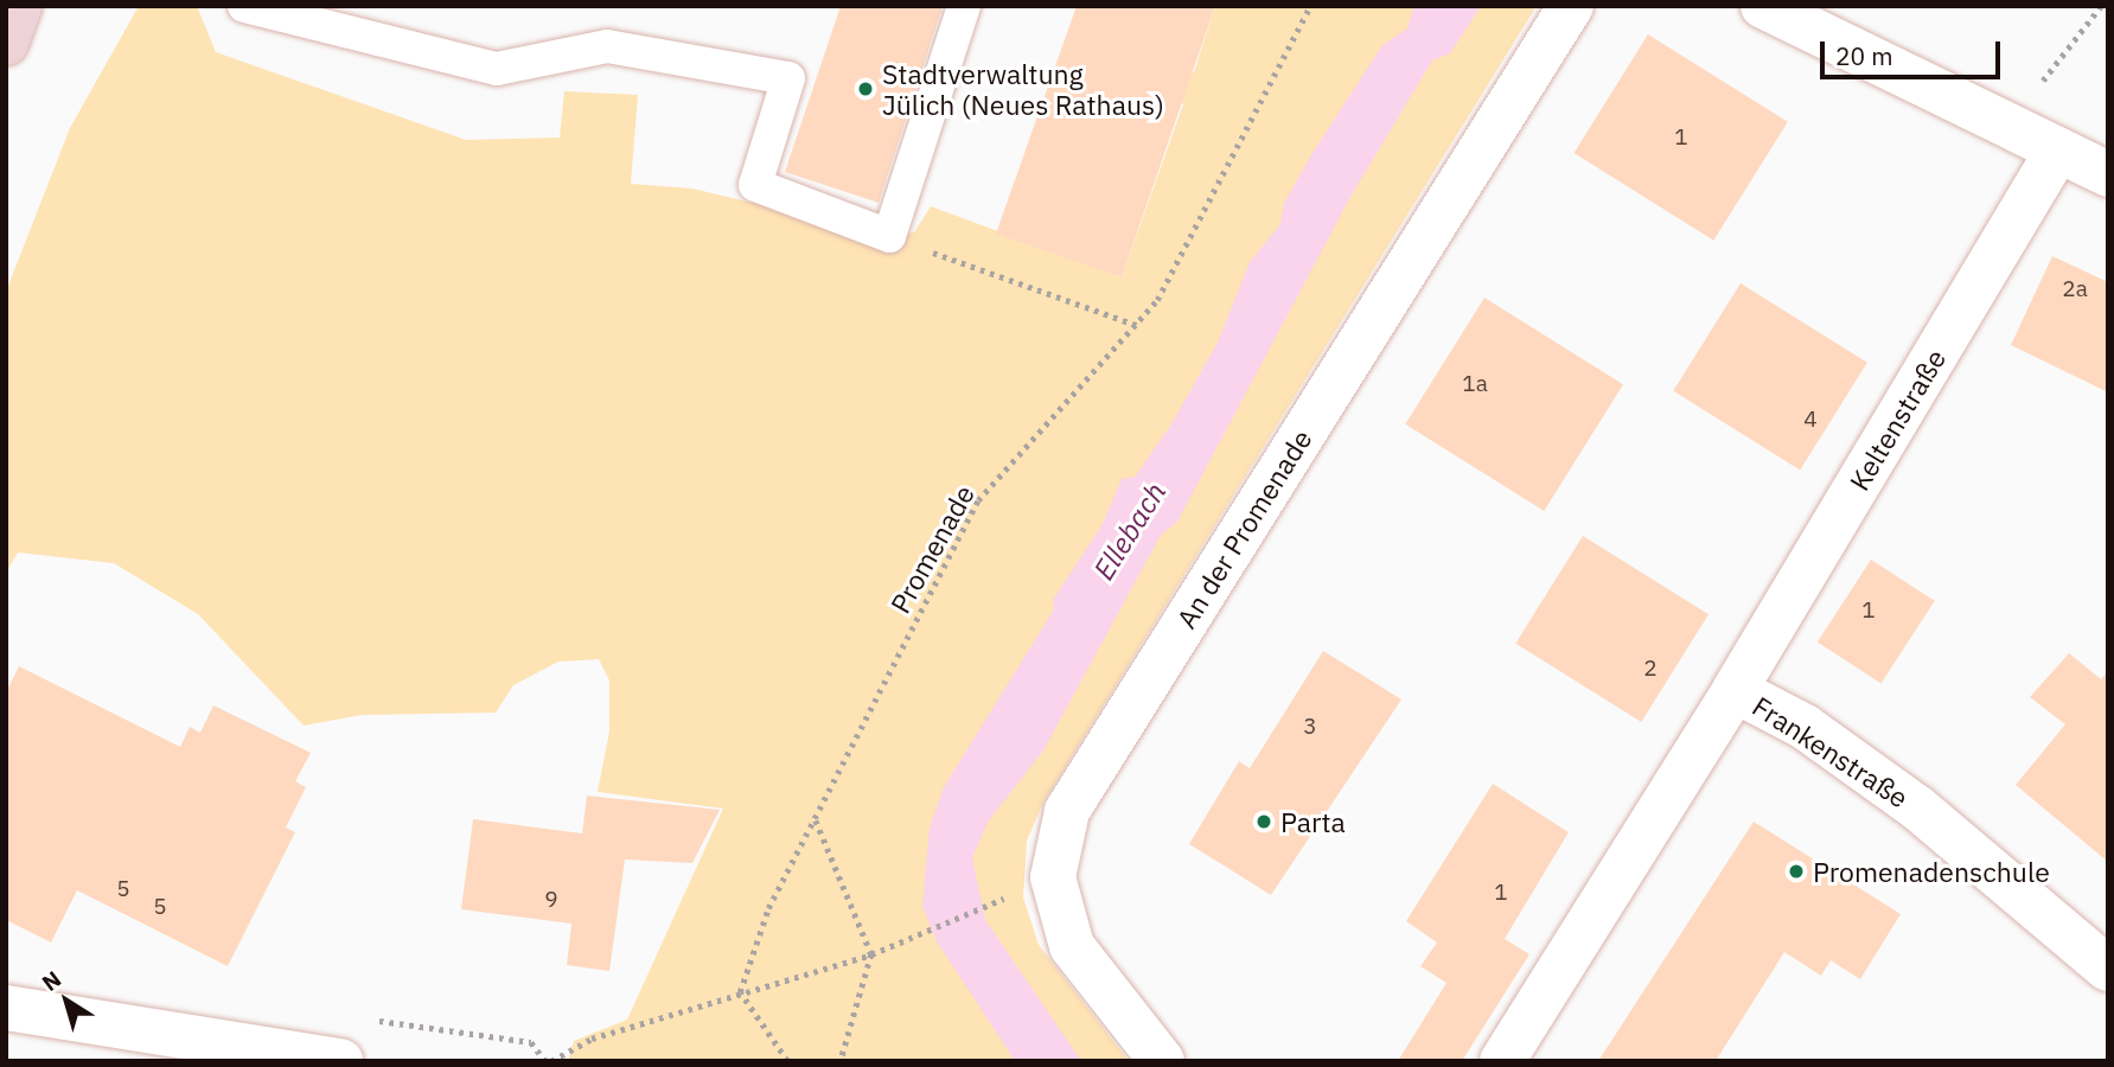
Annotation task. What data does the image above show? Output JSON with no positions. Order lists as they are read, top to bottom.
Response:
{
  "streets": {
    "street": ["Keltenstraße", "An der Promenade", "Frankenstraße"],
    "path": ["Promenade"]
  },
  "crossings": [
    ["Keltenstraße", "Frankenstraße"]
  ],
  "water": ["Ellebach"],
  "places": ["Stadtverwaltung Jülich (Neues Rathaus)", "Parta", "Promenadenschule"],
  "house_numbers": [
    "1",
    "2a",
    "1a",
    "4",
    "1",
    "2",
    "3",
    "5",
    "1",
    "9",
    "5"
  ],
  "scale_bar": "20 m",
  "north": "top left"
}
